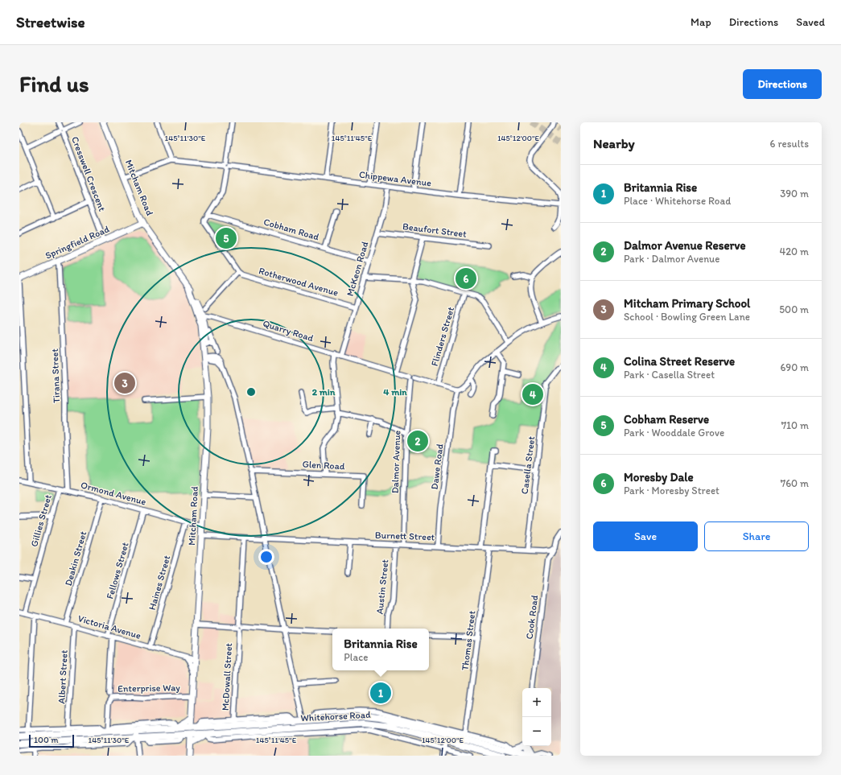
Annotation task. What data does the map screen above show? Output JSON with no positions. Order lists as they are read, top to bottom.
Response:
{
  "streets": {
    "highway": ["Mitcham Road", "Whitehorse Road"],
    "main road": ["Springfield Road"],
    "street": [
      "Cresswell Crescent",
      "Chippewa Avenue",
      "Cobham Road",
      "Beaufort Street",
      "McKeon Road",
      "Rotherwood Avenue",
      "Quarry Road",
      "Flinders Street",
      "Tirana Street",
      "Dalmor Avenue",
      "Glen Road",
      "Casella Street",
      "Dawe Road",
      "Ormond Avenue",
      "Gillies Street",
      "Burnett Street",
      "Deakin Street",
      "Fellows Street",
      "Haines Street",
      "Austin Street",
      "Cook Road",
      "Victoria Avenue",
      "Thomas Street",
      "Albert Street",
      "McDowall Street",
      "Enterprise Way"
    ]
  },
  "crossings": [
    ["Cresswell Crescent", "Springfield Road"],
    ["Chippewa Avenue", "Mitcham Road"],
    ["Chippewa Avenue", "McKeon Road"],
    ["Mitcham Road", "Springfield Road"],
    ["Mitcham Road", "Quarry Road"],
    ["Mitcham Road", "Ormond Avenue"],
    ["Mitcham Road", "Burnett Street"],
    ["Mitcham Road", "Victoria Avenue"],
    ["Mitcham Road", "Enterprise Way"],
    ["Mitcham Road", "Whitehorse Road"],
    ["Cobham Road", "McKeon Road"],
    ["Beaufort Street", "McKeon Road"],
    ["Springfield Road", "Tirana Street"],
    ["McKeon Road", "Rotherwood Avenue"],
    ["McKeon Road", "Quarry Road"],
    ["Quarry Road", "Flinders Street"],
    ["Quarry Road", "Dalmor Avenue"],
    ["Quarry Road", "Dawe Road"],
    ["Tirana Street", "Ormond Avenue"],
    ["Dalmor Avenue", "Burnett Street"],
    ["Casella Street", "Burnett Street"],
    ["Dawe Road", "Burnett Street"],
    ["Ormond Avenue", "Gillies Street"],
    ["Ormond Avenue", "Deakin Street"],
    ["Ormond Avenue", "Fellows Street"],
    ["Ormond Avenue", "Haines Street"],
    ["Gillies Street", "Victoria Avenue"],
    ["Burnett Street", "Austin Street"],
    ["Burnett Street", "Cook Road"],
    ["Burnett Street", "Thomas Street"],
    ["Burnett Street", "McDowall Street"],
    ["Deakin Street", "Victoria Avenue"],
    ["Fellows Street", "Victoria Avenue"],
    ["Haines Street", "Victoria Avenue"],
    ["Victoria Avenue", "Albert Street"],
    ["Thomas Street", "Whitehorse Road"],
    ["Albert Street", "Whitehorse Road"],
    ["McDowall Street", "Whitehorse Road"],
    ["Enterprise Way", "Whitehorse Road"]
  ],
  "scale_bar": "100 m",
  "page": {
    "header": "Streetwise",
    "nav": ["Map", "Directions", "Saved"],
    "buttons": [
      "Directions",
      ["Save", "Share"]
    ],
    "title": "Find us",
    "heading": ["Nearby", "6 results"],
    "list": [
      {
        "mark": "1",
        "name": "Britannia Rise",
        "note": "Place · Whitehorse Road",
        "value": "390 m"
      },
      {
        "mark": "2",
        "name": "Dalmor Avenue Reserve",
        "note": "Park · Dalmor Avenue",
        "value": "420 m"
      },
      {
        "mark": "3",
        "name": "Mitcham Primary School",
        "note": "School · Bowling Green Lane",
        "value": "500 m"
      },
      {
        "mark": "4",
        "name": "Colina Street Reserve",
        "note": "Park · Casella Street",
        "value": "690 m"
      },
      {
        "mark": "5",
        "name": "Cobham Reserve",
        "note": "Park · Wooddale Grove",
        "value": "710 m"
      },
      {
        "mark": "6",
        "name": "Moresby Dale",
        "note": "Park · Moresby Street",
        "value": "760 m"
      }
    ],
    "pins": [
      "5",
      "6",
      "3",
      "4",
      "2",
      "1"
    ],
    "popup": ["Britannia Rise", "Place"],
    "map_buttons": ["+", "−"],
    "scale": "100 m"
  },
  "coordinates": ["145°11'30\"E", "145°11'45\"E", "145°12'00\"E"],
  "rings": ["2 min", "4 min"]
}
